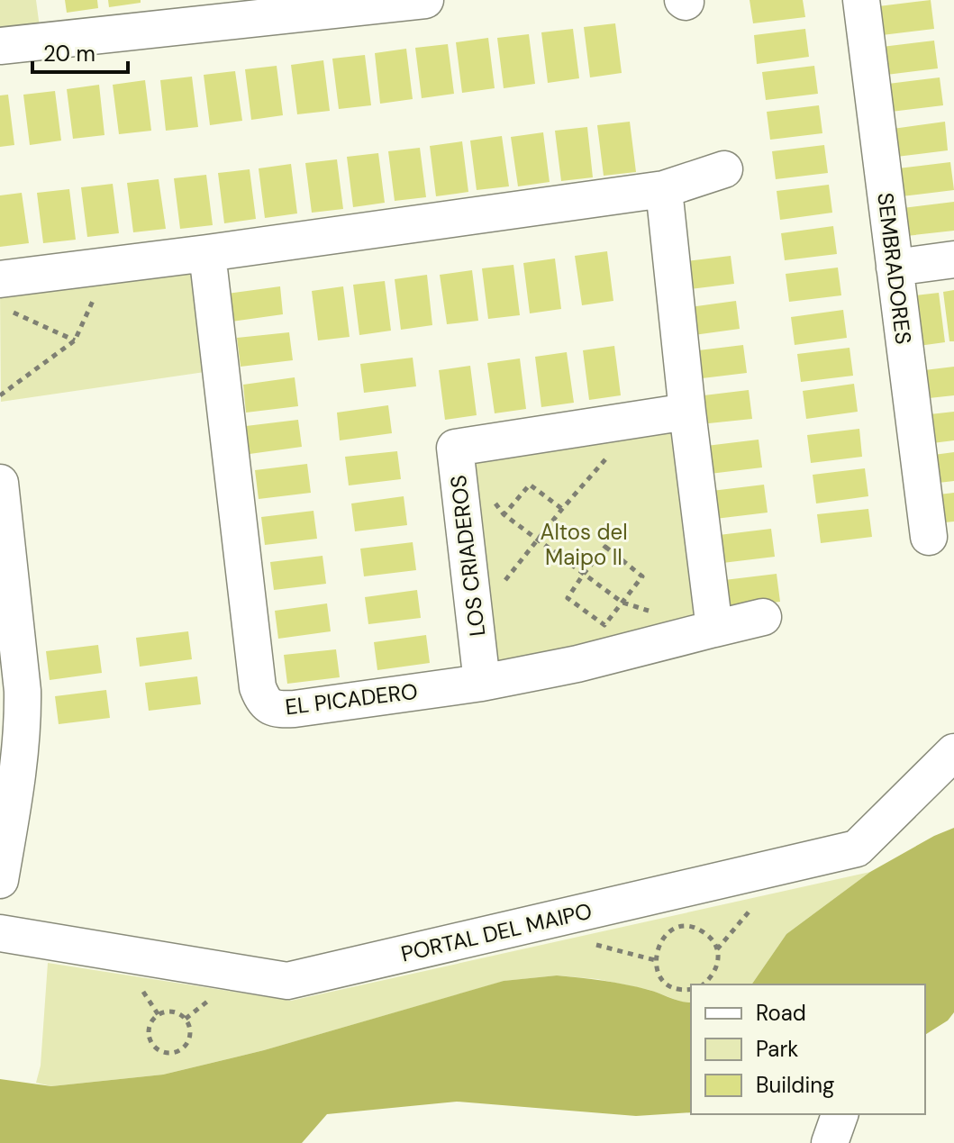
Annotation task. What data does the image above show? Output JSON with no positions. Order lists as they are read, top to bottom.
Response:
{
  "streets": {
    "street": [
      "SEMBRADORES",
      "LOS CRIADEROS",
      "EL PICADERO",
      "PORTAL DEL MAIPO"
    ]
  },
  "crossings": [
    ["LOS CRIADEROS", "EL PICADERO"]
  ],
  "parks": ["Altos del Maipo II"],
  "legend": ["Road", "Park", "Building"],
  "scale_bar": "20 m"
}
